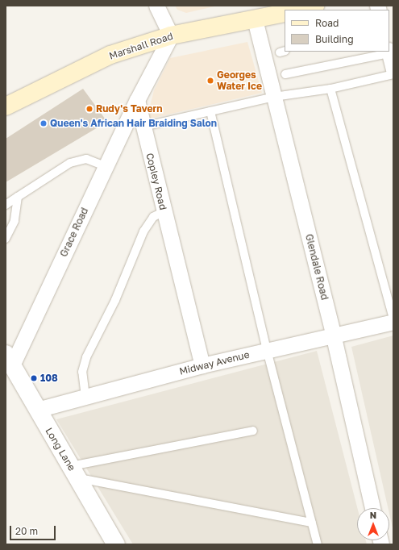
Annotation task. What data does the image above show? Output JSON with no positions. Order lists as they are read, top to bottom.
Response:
{
  "streets": {
    "main road": ["Marshall Road"],
    "street": [
      "Copley Road",
      "Grace Road",
      "Glendale Road",
      "Midway Avenue",
      "Long Lane"
    ]
  },
  "crossings": [
    ["Marshall Road", "Glendale Road"],
    ["Copley Road", "Grace Road"],
    ["Copley Road", "Midway Avenue"],
    ["Grace Road", "Long Lane"],
    ["Glendale Road", "Midway Avenue"],
    ["Midway Avenue", "Long Lane"]
  ],
  "places": [
    "Georges Water Ice",
    "Rudy's Tavern",
    "Queen's African Hair Braiding Salon",
    "108"
  ],
  "legend": ["Road", "Building"],
  "scale_bar": "20 m",
  "north": "top"
}
